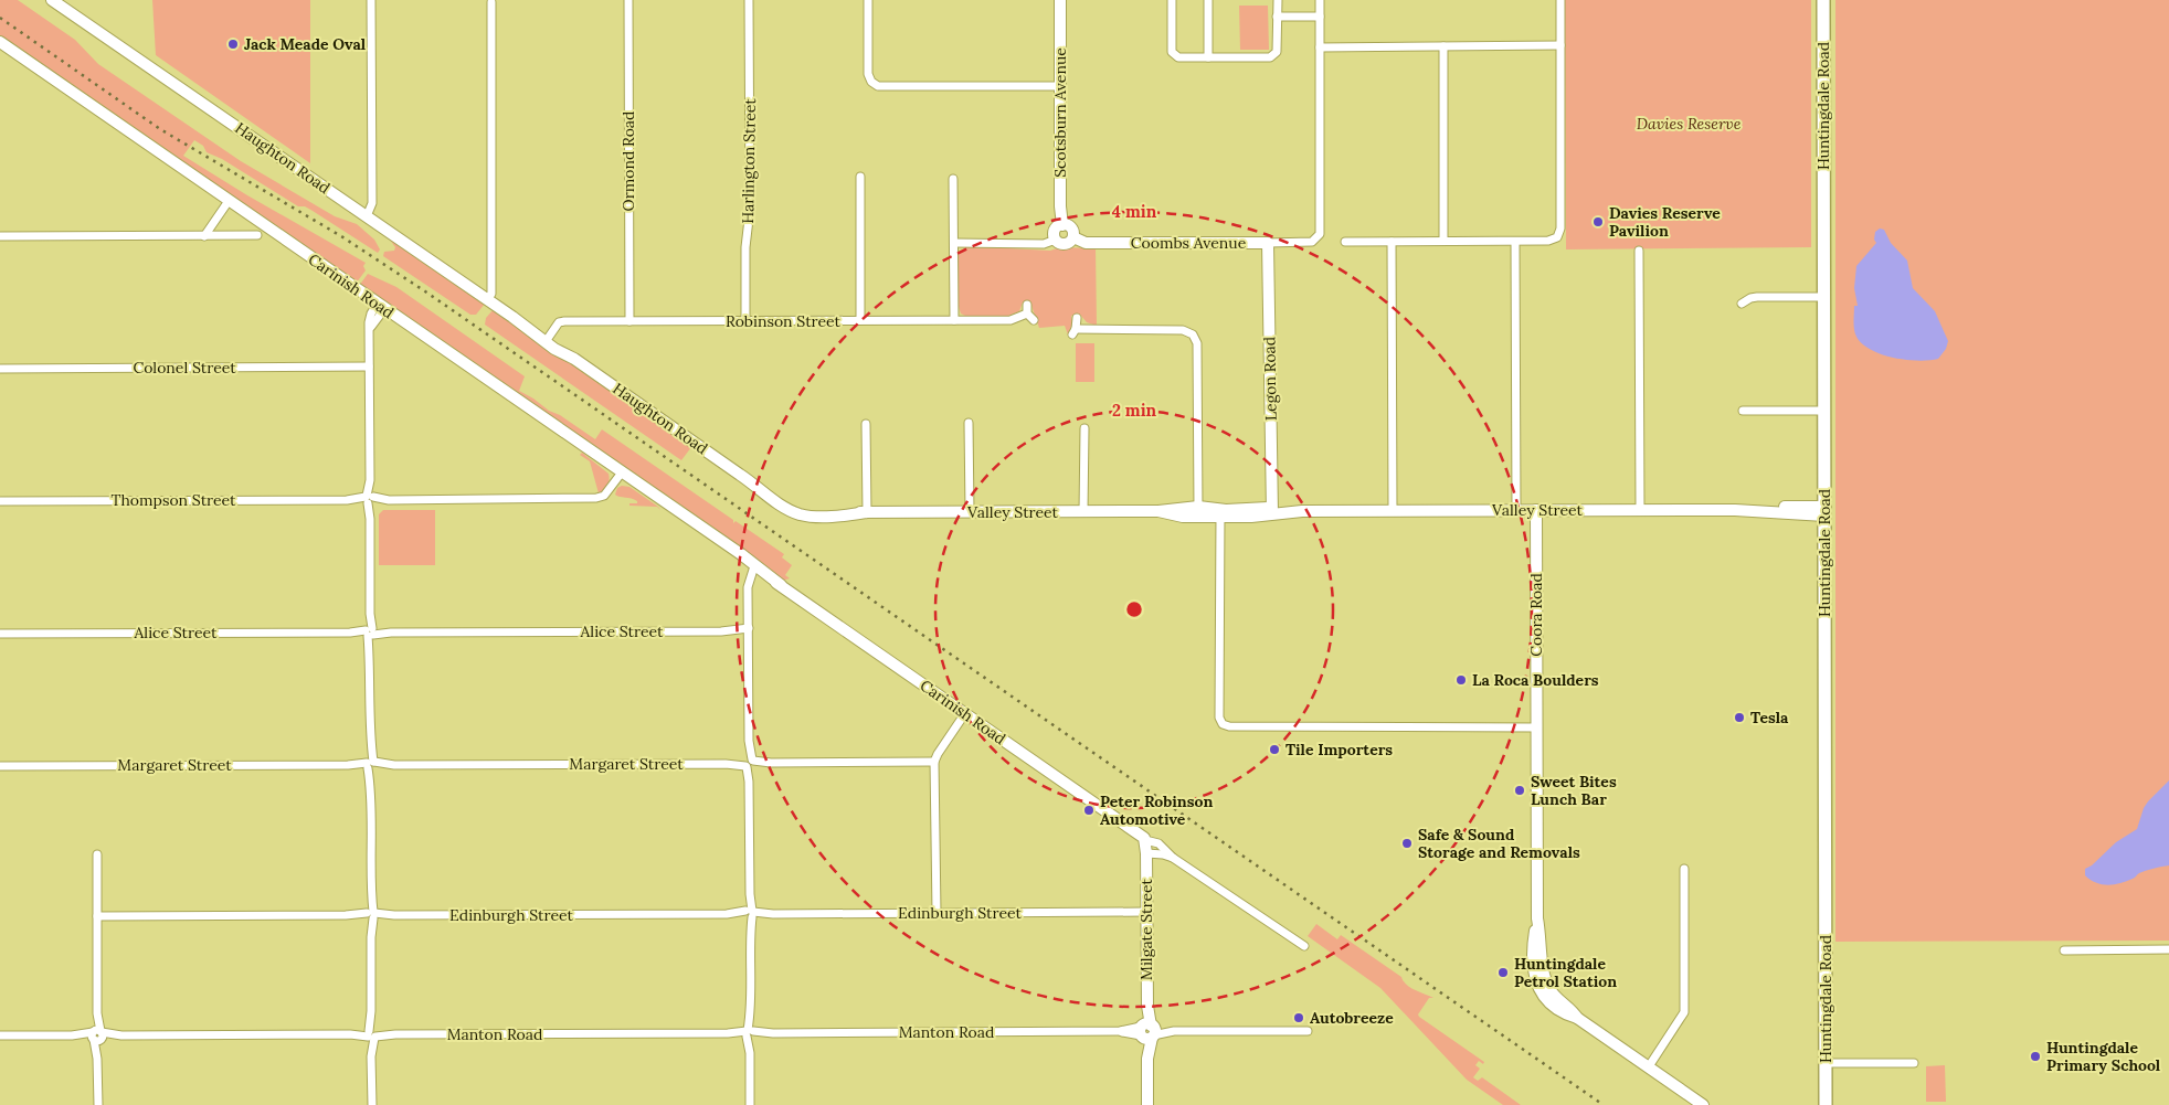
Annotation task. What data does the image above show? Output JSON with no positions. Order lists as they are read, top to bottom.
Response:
{
  "streets": {
    "main road": ["Huntingdale Road"],
    "street": [
      "Scotsburn Avenue",
      "Haughton Road",
      "Ormond Road",
      "Harlington Street",
      "Coombs Avenue",
      "Carinish Road",
      "Robinson Street",
      "Colonel Street",
      "Legon Road",
      "Thompson Street",
      "Valley Street",
      "Coora Road",
      "Alice Street",
      "Margaret Street",
      "Edinburgh Street",
      "Milgate Street",
      "Manton Road"
    ]
  },
  "crossings": [
    ["Huntingdale Road", "Valley Street"],
    ["Scotsburn Avenue", "Coombs Avenue"],
    ["Haughton Road", "Robinson Street"],
    ["Haughton Road", "Valley Street"],
    ["Ormond Road", "Robinson Street"],
    ["Harlington Street", "Robinson Street"],
    ["Coombs Avenue", "Legon Road"],
    ["Carinish Road", "Thompson Street"],
    ["Carinish Road", "Milgate Street"],
    ["Legon Road", "Valley Street"],
    ["Valley Street", "Coora Road"],
    ["Edinburgh Street", "Milgate Street"],
    ["Milgate Street", "Manton Road"]
  ],
  "parks": ["Davies Reserve"],
  "places": [
    "Jack Meade Oval",
    "Davies Reserve Pavilion",
    "La Roca Boulders",
    "Tesla",
    "Tile Importers",
    "Sweet Bites Lunch Bar",
    "Peter Robinson Automotive",
    "Safe & Sound Storage and Removals",
    "Huntingdale Petrol Station",
    "Autobreeze",
    "Huntingdale Primary School"
  ],
  "rings": ["4 min", "2 min"]
}
